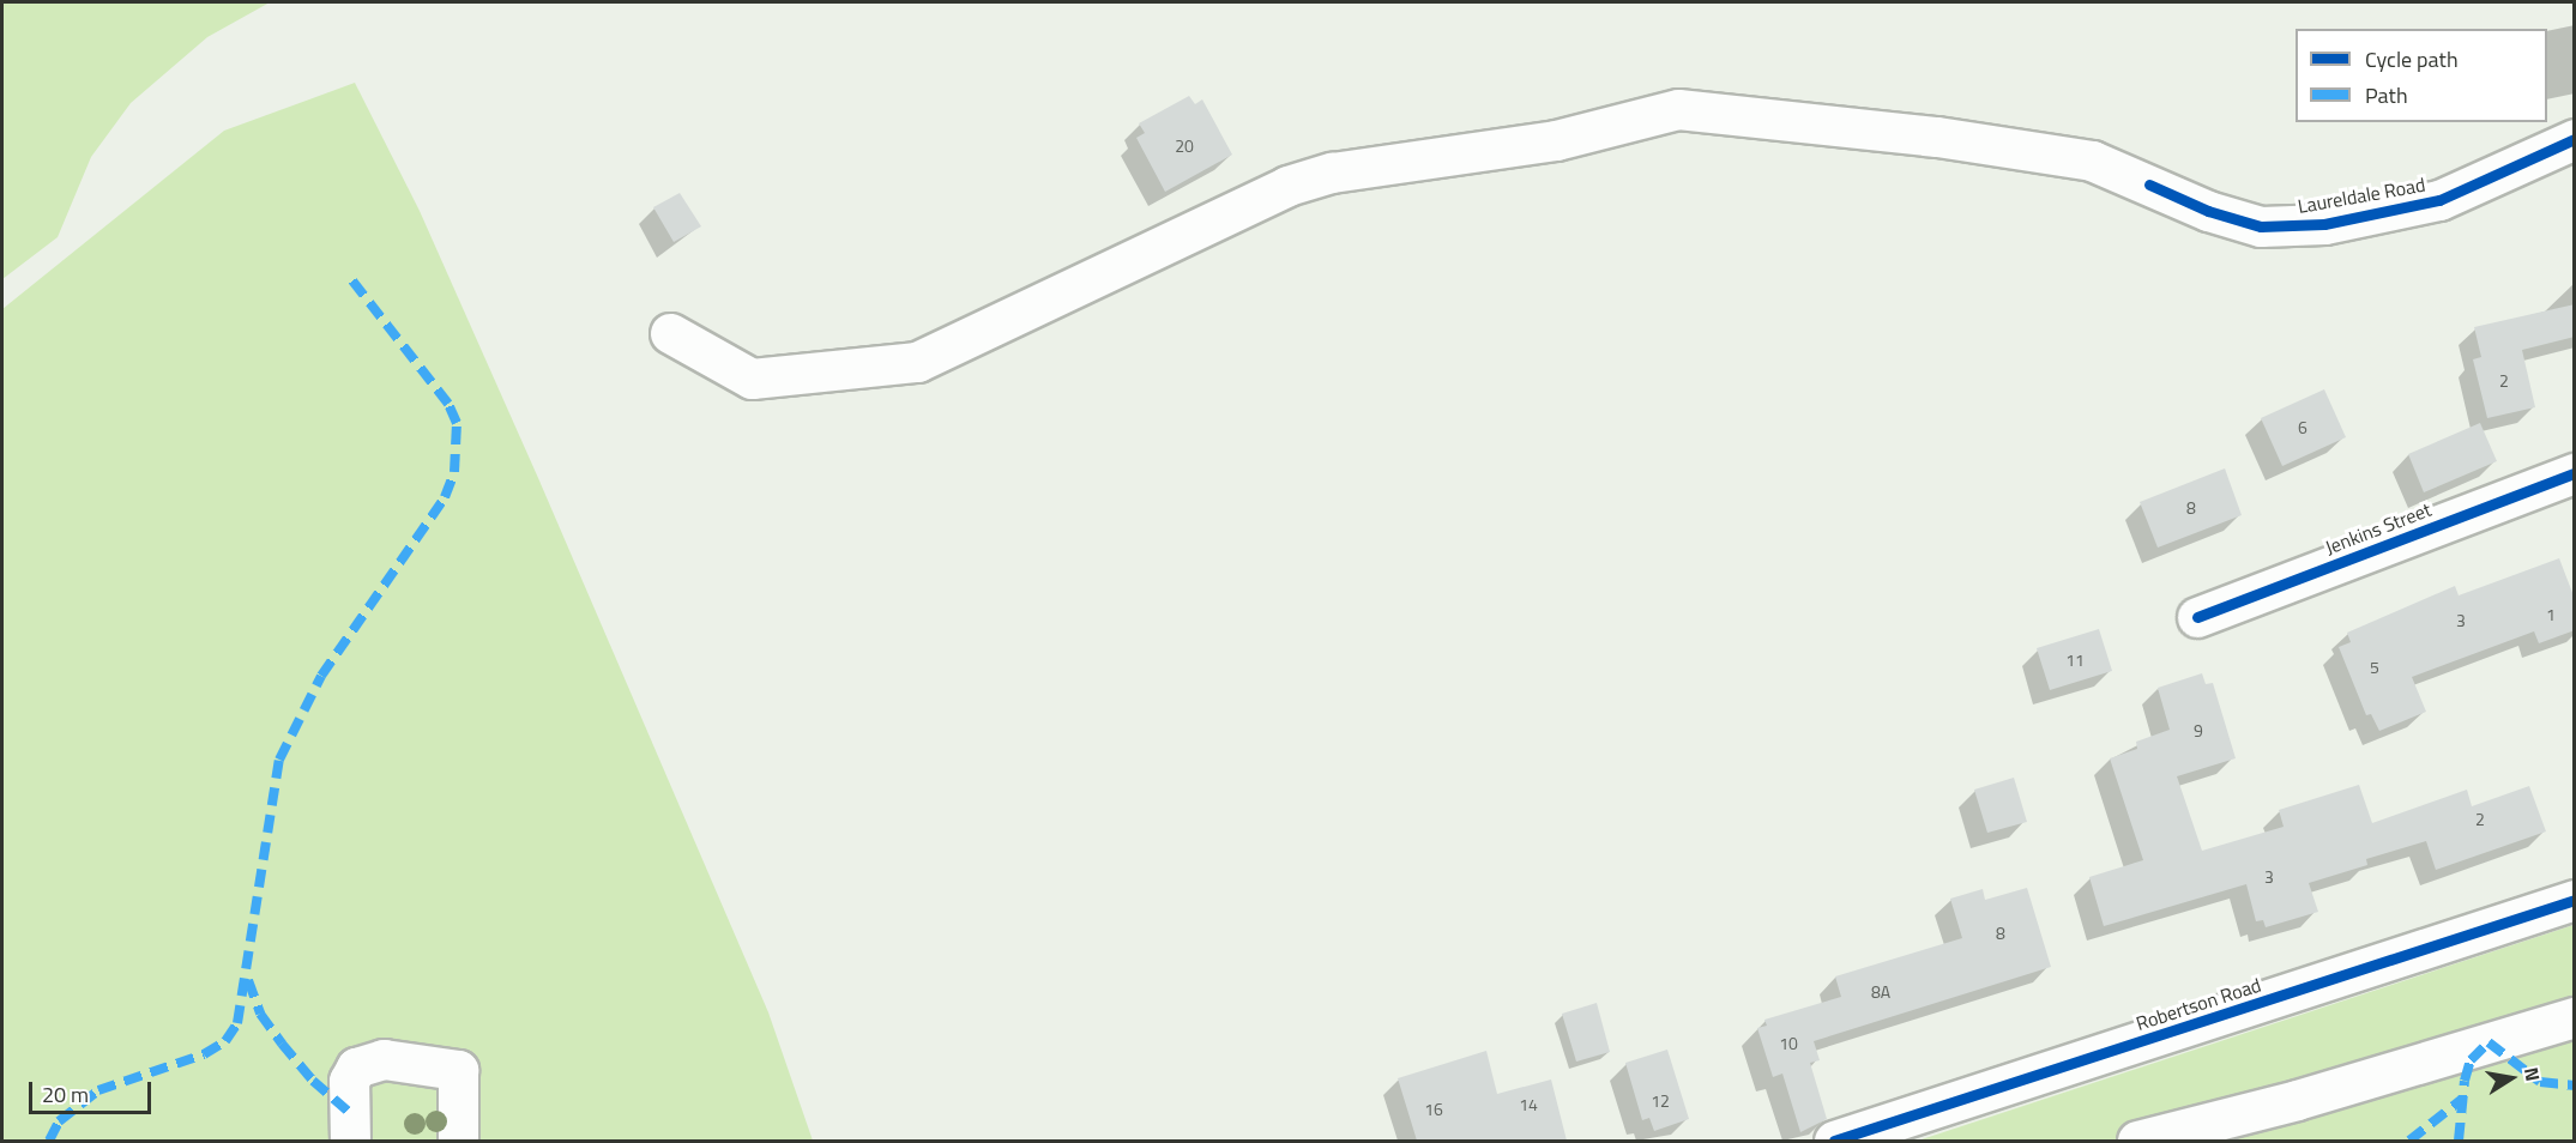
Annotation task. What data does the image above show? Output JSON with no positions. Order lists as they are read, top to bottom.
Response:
{
  "streets": {
    "street": ["Laureldale Road", "Jenkins Street", "Robertson Road"]
  },
  "house_numbers": [
    "20",
    "2",
    "6",
    "8",
    "1",
    "3",
    "11",
    "5",
    "9",
    "2",
    "3",
    "8",
    "8A",
    "10",
    "12",
    "14",
    "16"
  ],
  "legend": ["Cycle path", "Path"],
  "scale_bar": "20 m",
  "north": "right"
}
